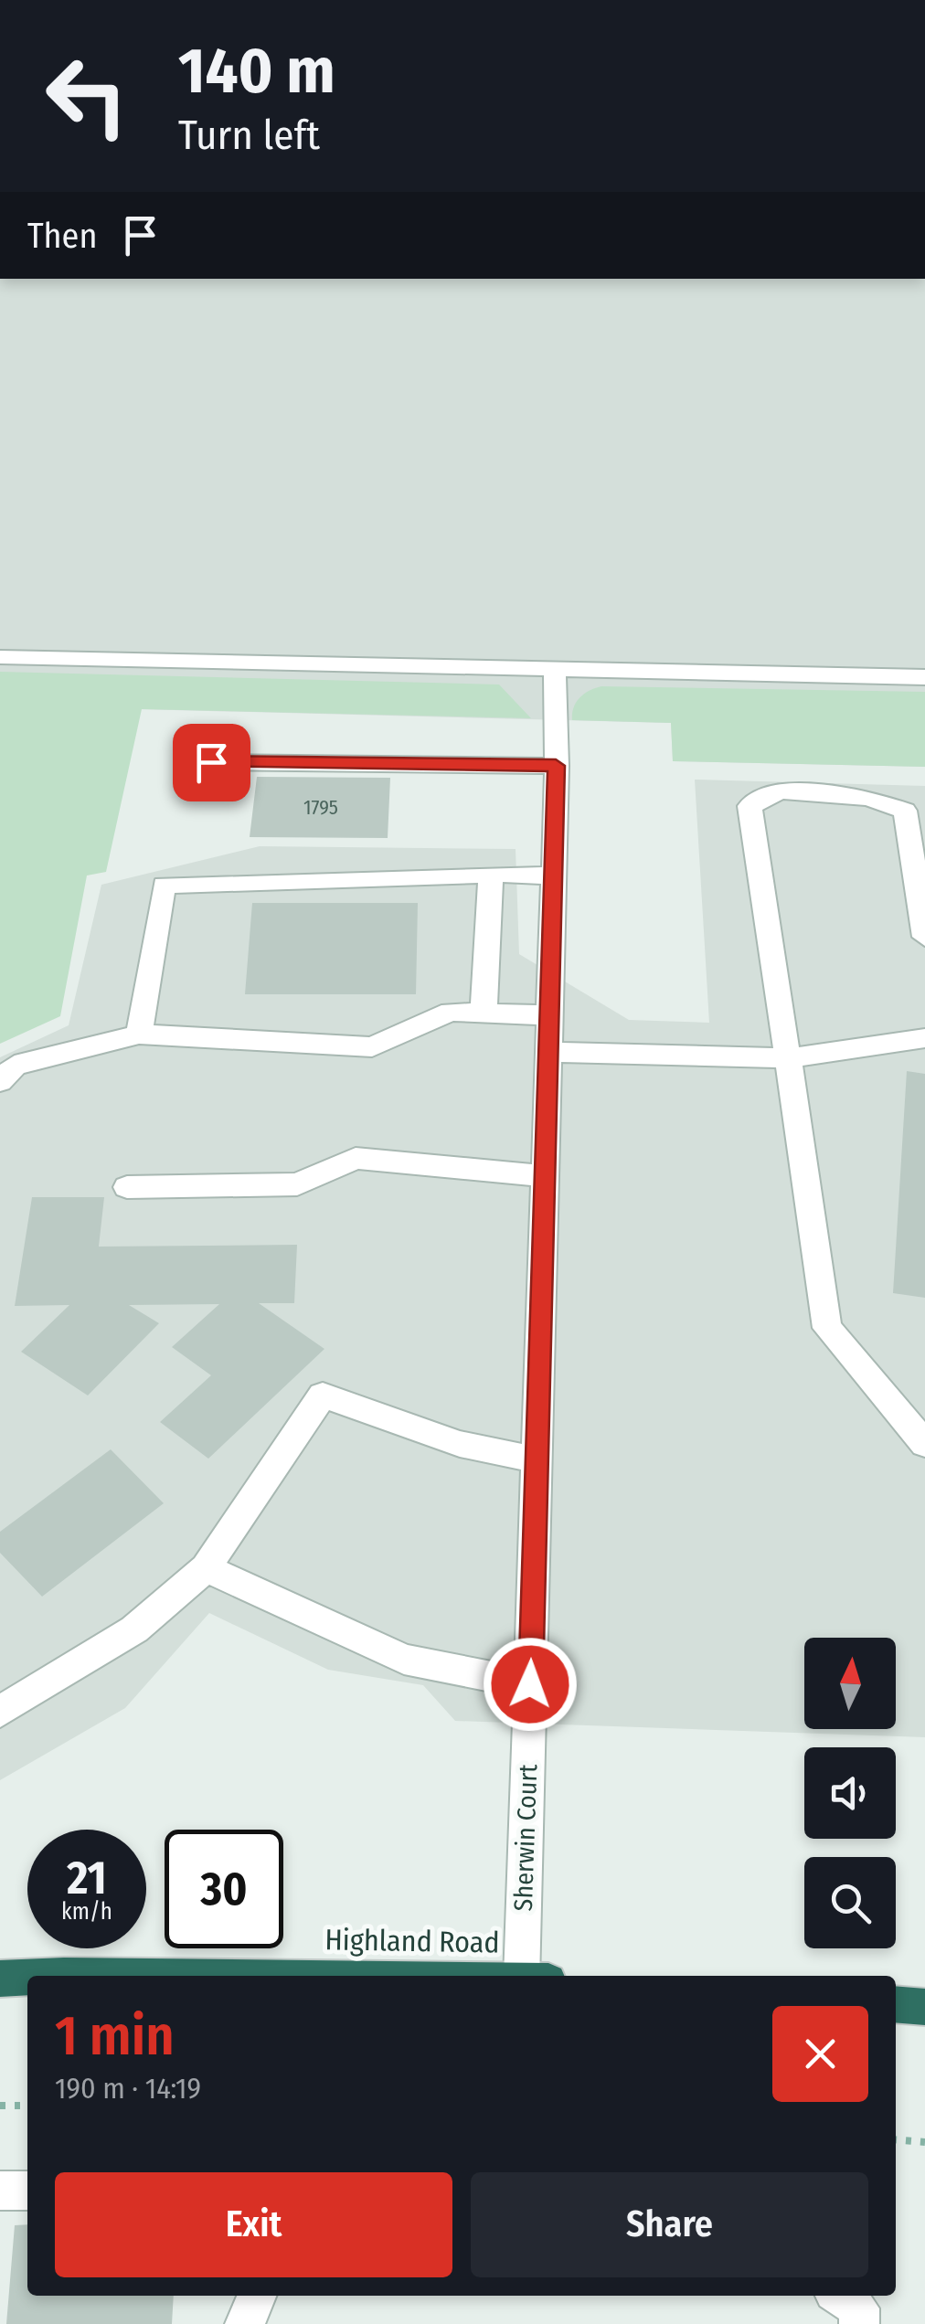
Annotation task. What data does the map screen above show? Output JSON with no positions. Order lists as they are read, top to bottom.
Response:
{
  "streets": {
    "highway": ["Highland Road"],
    "street": ["Sherwin Court"]
  },
  "house_numbers": ["1795"],
  "north": "top",
  "page": {
    "turn": ["140 m", "Turn left"],
    "then": "Then",
    "speed": "21 km/h",
    "limit": "30",
    "heading": ["1 min", "190 m · 14:19"],
    "buttons": ["Exit", "Share"]
  }
}
